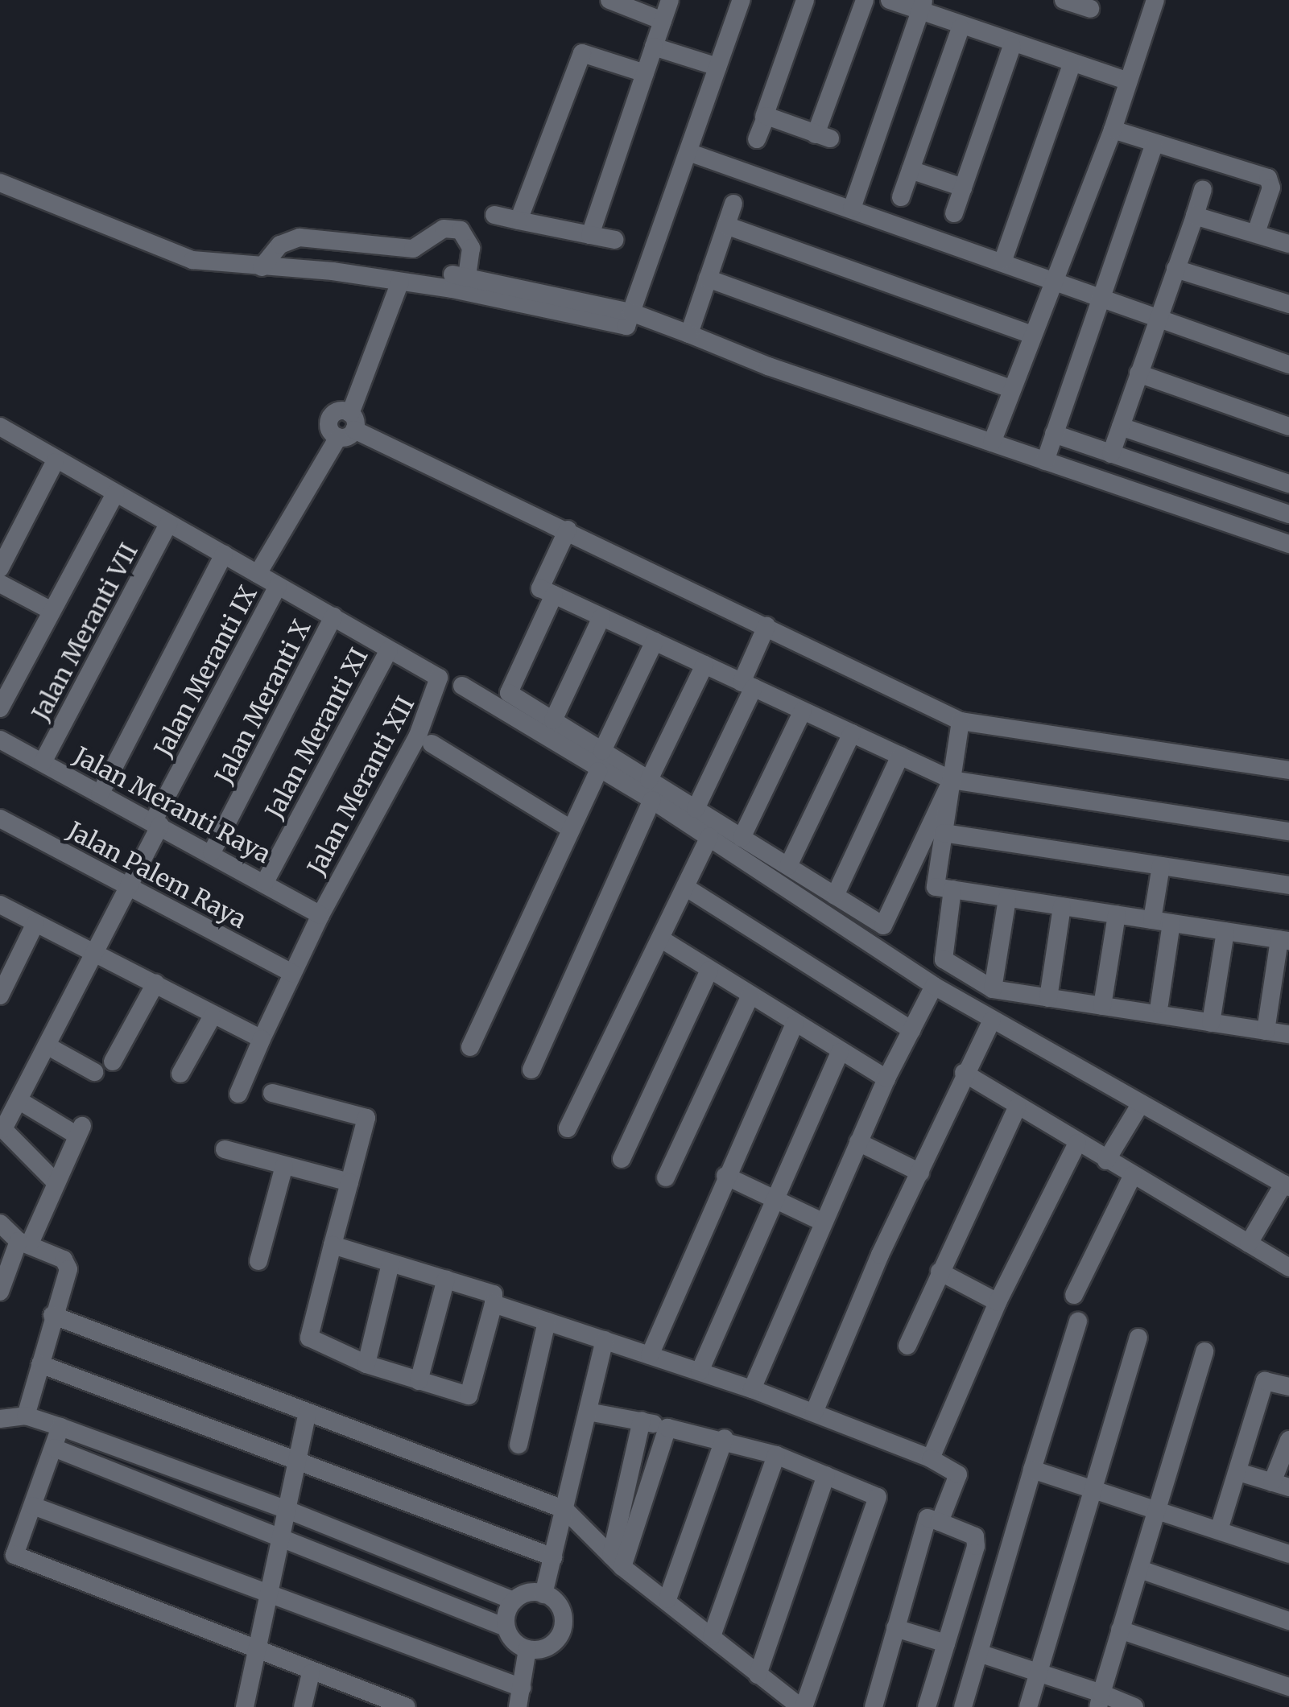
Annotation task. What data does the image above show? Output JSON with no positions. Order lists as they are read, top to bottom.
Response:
{
  "streets": {
    "street": [
      "Jalan Meranti VII",
      "Jalan Meranti IX",
      "Jalan Meranti X",
      "Jalan Meranti XI",
      "Jalan Meranti XII",
      "Jalan Meranti Raya",
      "Jalan Palem Raya"
    ]
  },
  "crossings": [
    ["Jalan Meranti VII", "Jalan Meranti Raya"],
    ["Jalan Meranti IX", "Jalan Meranti Raya"],
    ["Jalan Meranti IX", "Jalan Palem Raya"],
    ["Jalan Meranti X", "Jalan Meranti Raya"],
    ["Jalan Meranti XI", "Jalan Meranti XII"],
    ["Jalan Meranti XI", "Jalan Meranti Raya"],
    ["Jalan Meranti XII", "Jalan Meranti Raya"],
    ["Jalan Meranti XII", "Jalan Palem Raya"]
  ]
}
